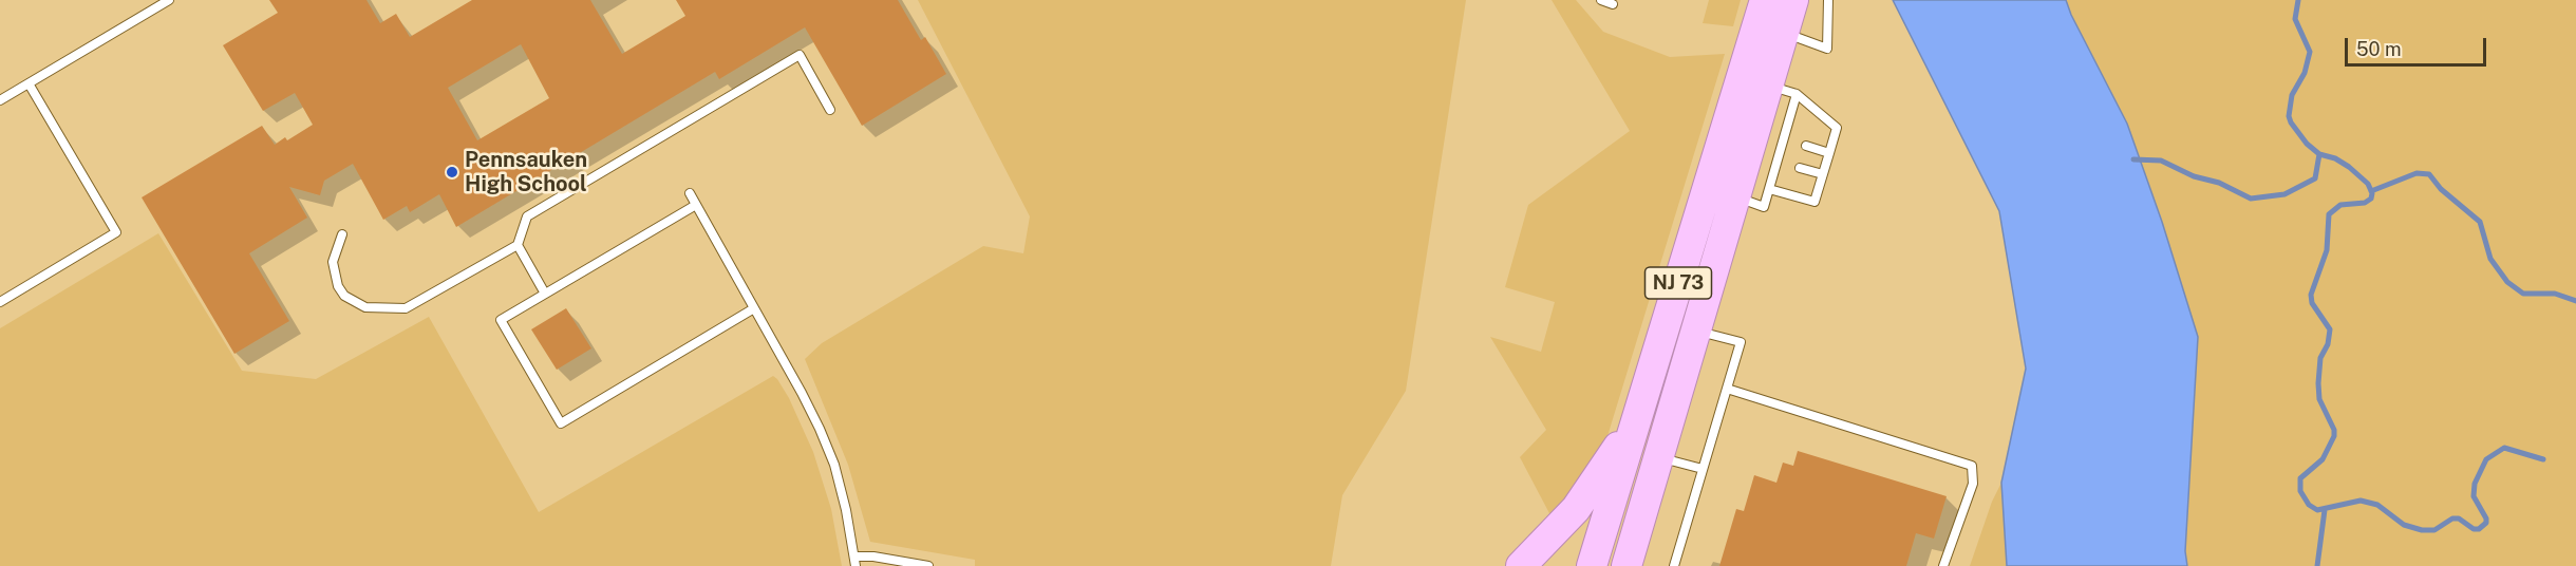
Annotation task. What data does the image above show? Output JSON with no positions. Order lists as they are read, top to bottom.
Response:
{
  "streets": {
    "highway": ["NJ 73"]
  },
  "places": ["Pennsauken High School"],
  "scale_bar": "50 m"
}
